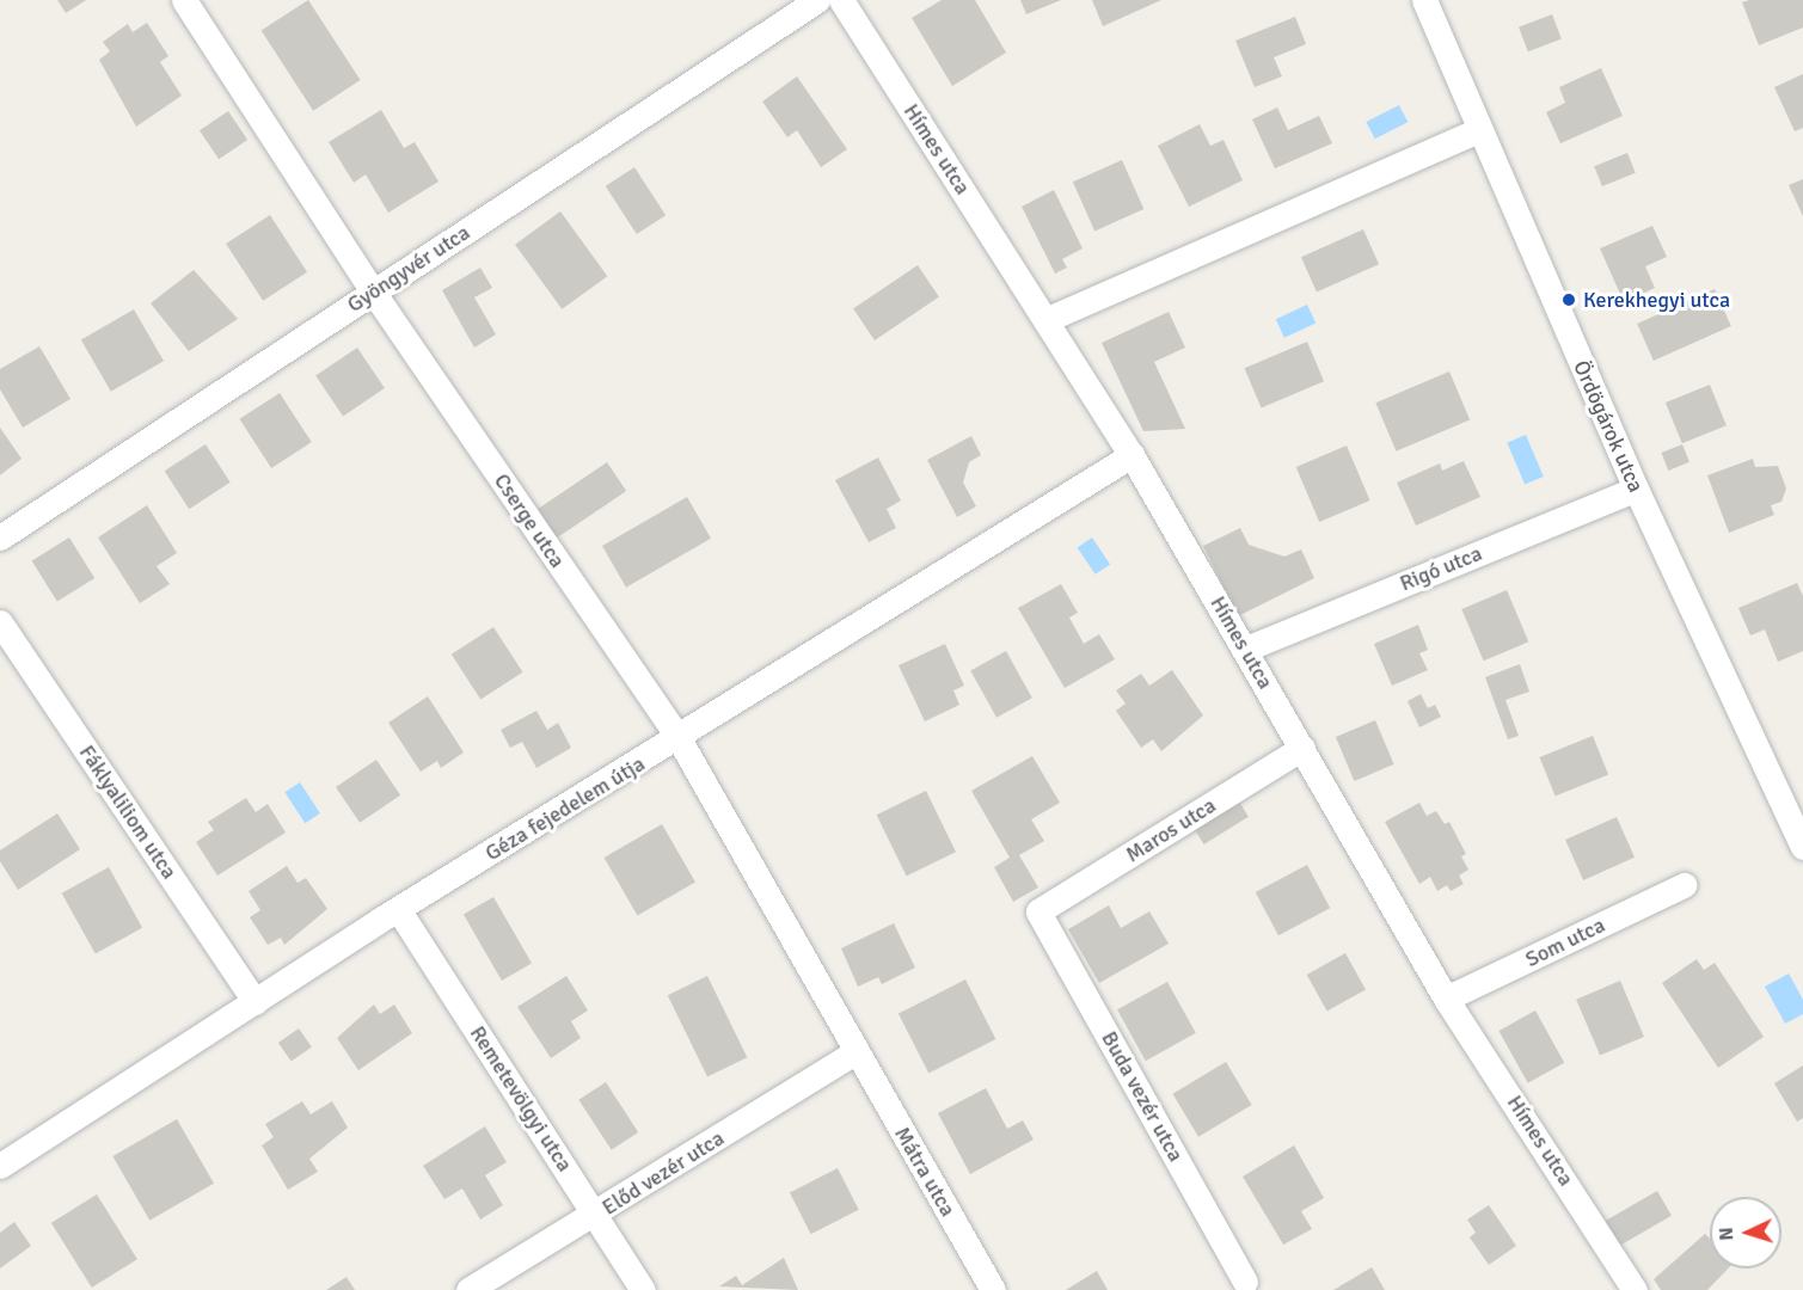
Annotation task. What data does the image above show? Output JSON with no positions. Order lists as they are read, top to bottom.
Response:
{
  "streets": {
    "street": [
      "Hímes utca",
      "Gyöngyvér utca",
      "Ördögárok utca",
      "Cserge utca",
      "Rigó utca",
      "Géza fejedelem útja",
      "Fáklyaliliom utca",
      "Maros utca",
      "Som utca",
      "Buda vezér utca",
      "Remetevölgyi utca",
      "Mátra utca",
      "Előd vezér utca"
    ]
  },
  "crossings": [
    ["Hímes utca", "Rigó utca"],
    ["Hímes utca", "Géza fejedelem útja"],
    ["Hímes utca", "Maros utca"],
    ["Hímes utca", "Som utca"],
    ["Gyöngyvér utca", "Cserge utca"],
    ["Ördögárok utca", "Rigó utca"],
    ["Cserge utca", "Géza fejedelem útja"],
    ["Cserge utca", "Mátra utca"],
    ["Cserge utca", "Előd vezér utca"],
    ["Géza fejedelem útja", "Fáklyaliliom utca"],
    ["Géza fejedelem útja", "Remetevölgyi utca"],
    ["Maros utca", "Buda vezér utca"],
    ["Remetevölgyi utca", "Előd vezér utca"],
    ["Mátra utca", "Előd vezér utca"]
  ],
  "places": ["Kerekhegyi utca"],
  "north": "left"
}
